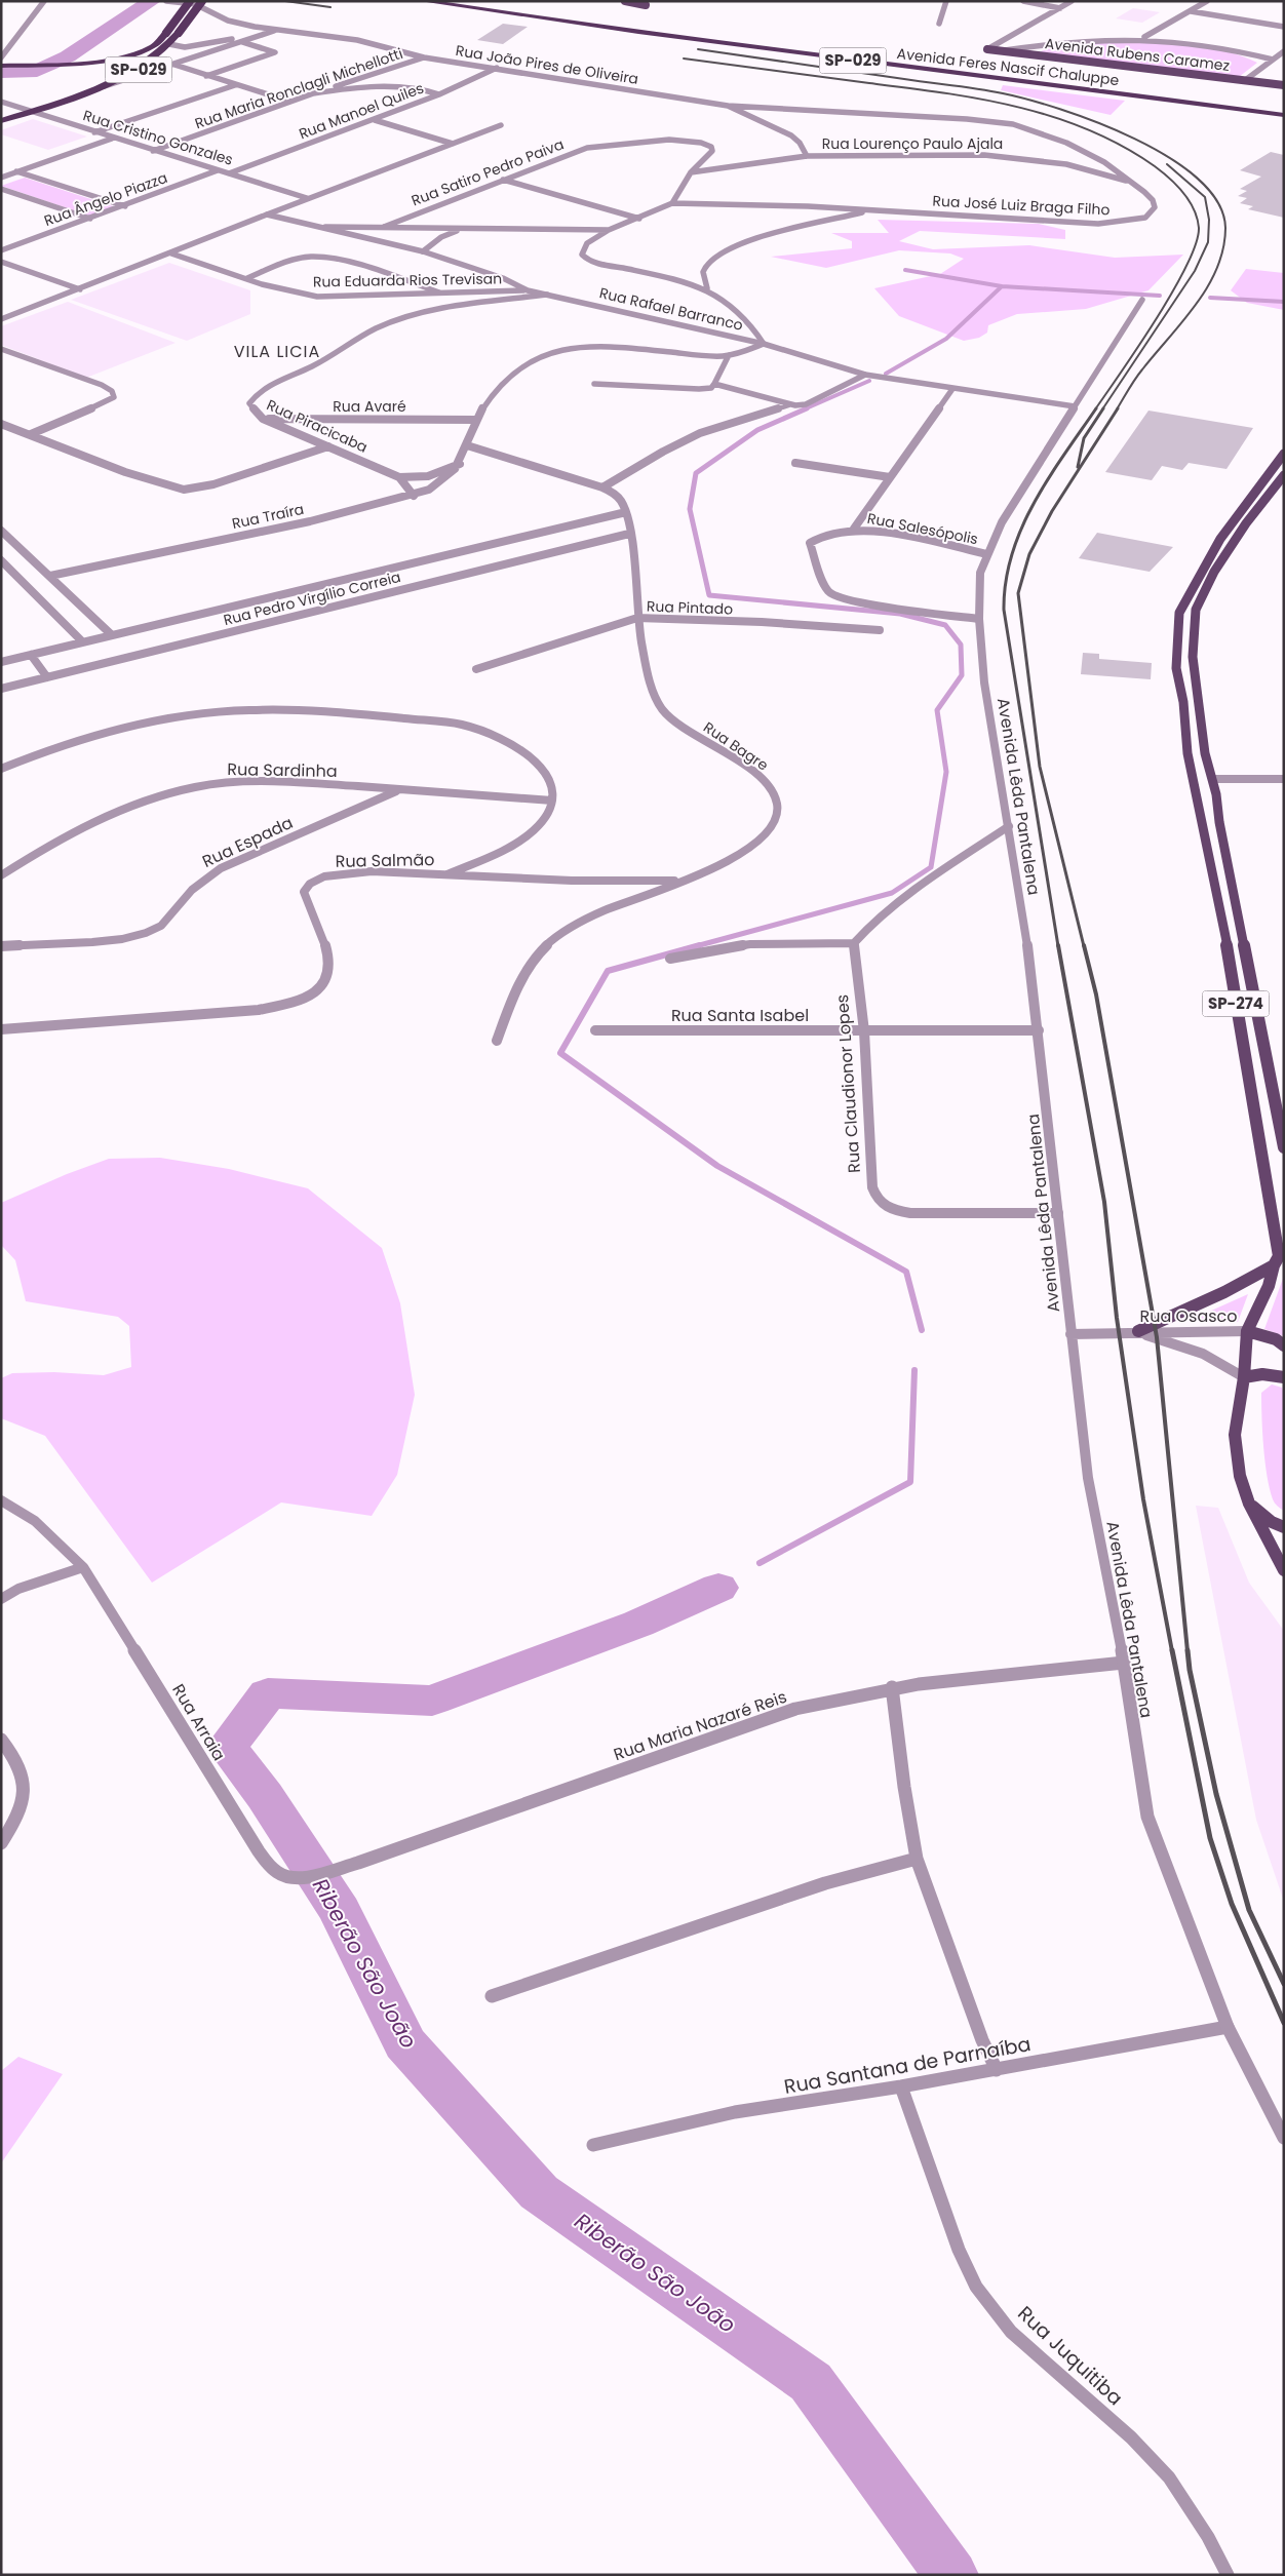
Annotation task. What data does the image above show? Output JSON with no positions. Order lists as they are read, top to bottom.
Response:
{
  "streets": {
    "highway": ["SP-029", "Avenida Feres Nascif Chaluppe"],
    "main road": ["Avenida Rubens Caramez", "SP-274"],
    "street": [
      "Rua João Pires de Oliveira",
      "Rua Maria Ronclagli Michellotti",
      "Rua Manoel Quiles",
      "Rua Cristino Gonzales",
      "Rua Lourenço Paulo Ajala",
      "Rua Satiro Pedro Paiva",
      "Rua Ângelo Piazza",
      "Rua José Luiz Braga Filho",
      "Rua Eduarda Rios Trevisan",
      "Rua Rafael Barranco",
      "Rua Avaré",
      "Rua Piracicaba",
      "Rua Traíra",
      "Rua Salesópolis",
      "Rua Pedro Virgílio Correia",
      "Rua Pintado",
      "Rua Bagre",
      "Rua Sardinha",
      "Avenida Lêda Pantalena",
      "Rua Espada",
      "Rua Salmão",
      "Rua Santa Isabel",
      "Rua Claudionor Lopes",
      "Rua Osasco",
      "Rua Arraia",
      "Rua Maria Nazaré Reis",
      "Rua Santana de Parnaíba",
      "Rua Juquitiba"
    ]
  },
  "crossings": [
    ["SP-029", "Rua João Pires de Oliveira"],
    ["SP-029", "Rua Cristino Gonzales"],
    ["Rua João Pires de Oliveira", "Rua Maria Ronclagli Michellotti"],
    ["Rua João Pires de Oliveira", "Rua Lourenço Paulo Ajala"],
    ["Rua João Pires de Oliveira", "Rua José Luiz Braga Filho"],
    ["Rua Maria Ronclagli Michellotti", "Rua Manoel Quiles"],
    ["Rua Maria Ronclagli Michellotti", "Rua Cristino Gonzales"],
    ["Rua Manoel Quiles", "Rua Cristino Gonzales"],
    ["Rua Cristino Gonzales", "Rua Ângelo Piazza"],
    ["Rua Lourenço Paulo Ajala", "Rua Satiro Pedro Paiva"],
    ["Rua Lourenço Paulo Ajala", "Rua José Luiz Braga Filho"],
    ["Rua Eduarda Rios Trevisan", "Rua Rafael Barranco"],
    ["Rua Rafael Barranco", "Rua Piracicaba"],
    ["Rua Rafael Barranco", "Rua Traíra"],
    ["Rua Rafael Barranco", "Avenida Lêda Pantalena"],
    ["Rua Avaré", "Rua Piracicaba"],
    ["Rua Avaré", "Rua Traíra"],
    ["Rua Piracicaba", "Rua Traíra"],
    ["Rua Traíra", "Rua Bagre"],
    ["Rua Salesópolis", "Avenida Lêda Pantalena"],
    ["Rua Pedro Virgílio Correia", "Rua Bagre"],
    ["Rua Pintado", "Rua Bagre"],
    ["Rua Bagre", "Rua Salmão"],
    ["Rua Sardinha", "Rua Espada"],
    ["Avenida Lêda Pantalena", "Rua Santa Isabel"],
    ["Avenida Lêda Pantalena", "Rua Claudionor Lopes"],
    ["Avenida Lêda Pantalena", "Rua Osasco"],
    ["Avenida Lêda Pantalena", "Rua Maria Nazaré Reis"],
    ["Avenida Lêda Pantalena", "Rua Santana de Parnaíba"],
    ["SP-274", "Rua Osasco"],
    ["Rua Santa Isabel", "Rua Claudionor Lopes"],
    ["Rua Arraia", "Rua Maria Nazaré Reis"],
    ["Rua Santana de Parnaíba", "Rua Juquitiba"]
  ],
  "districts": ["VILA LICIA"],
  "water": ["Riberão São João"]
}
